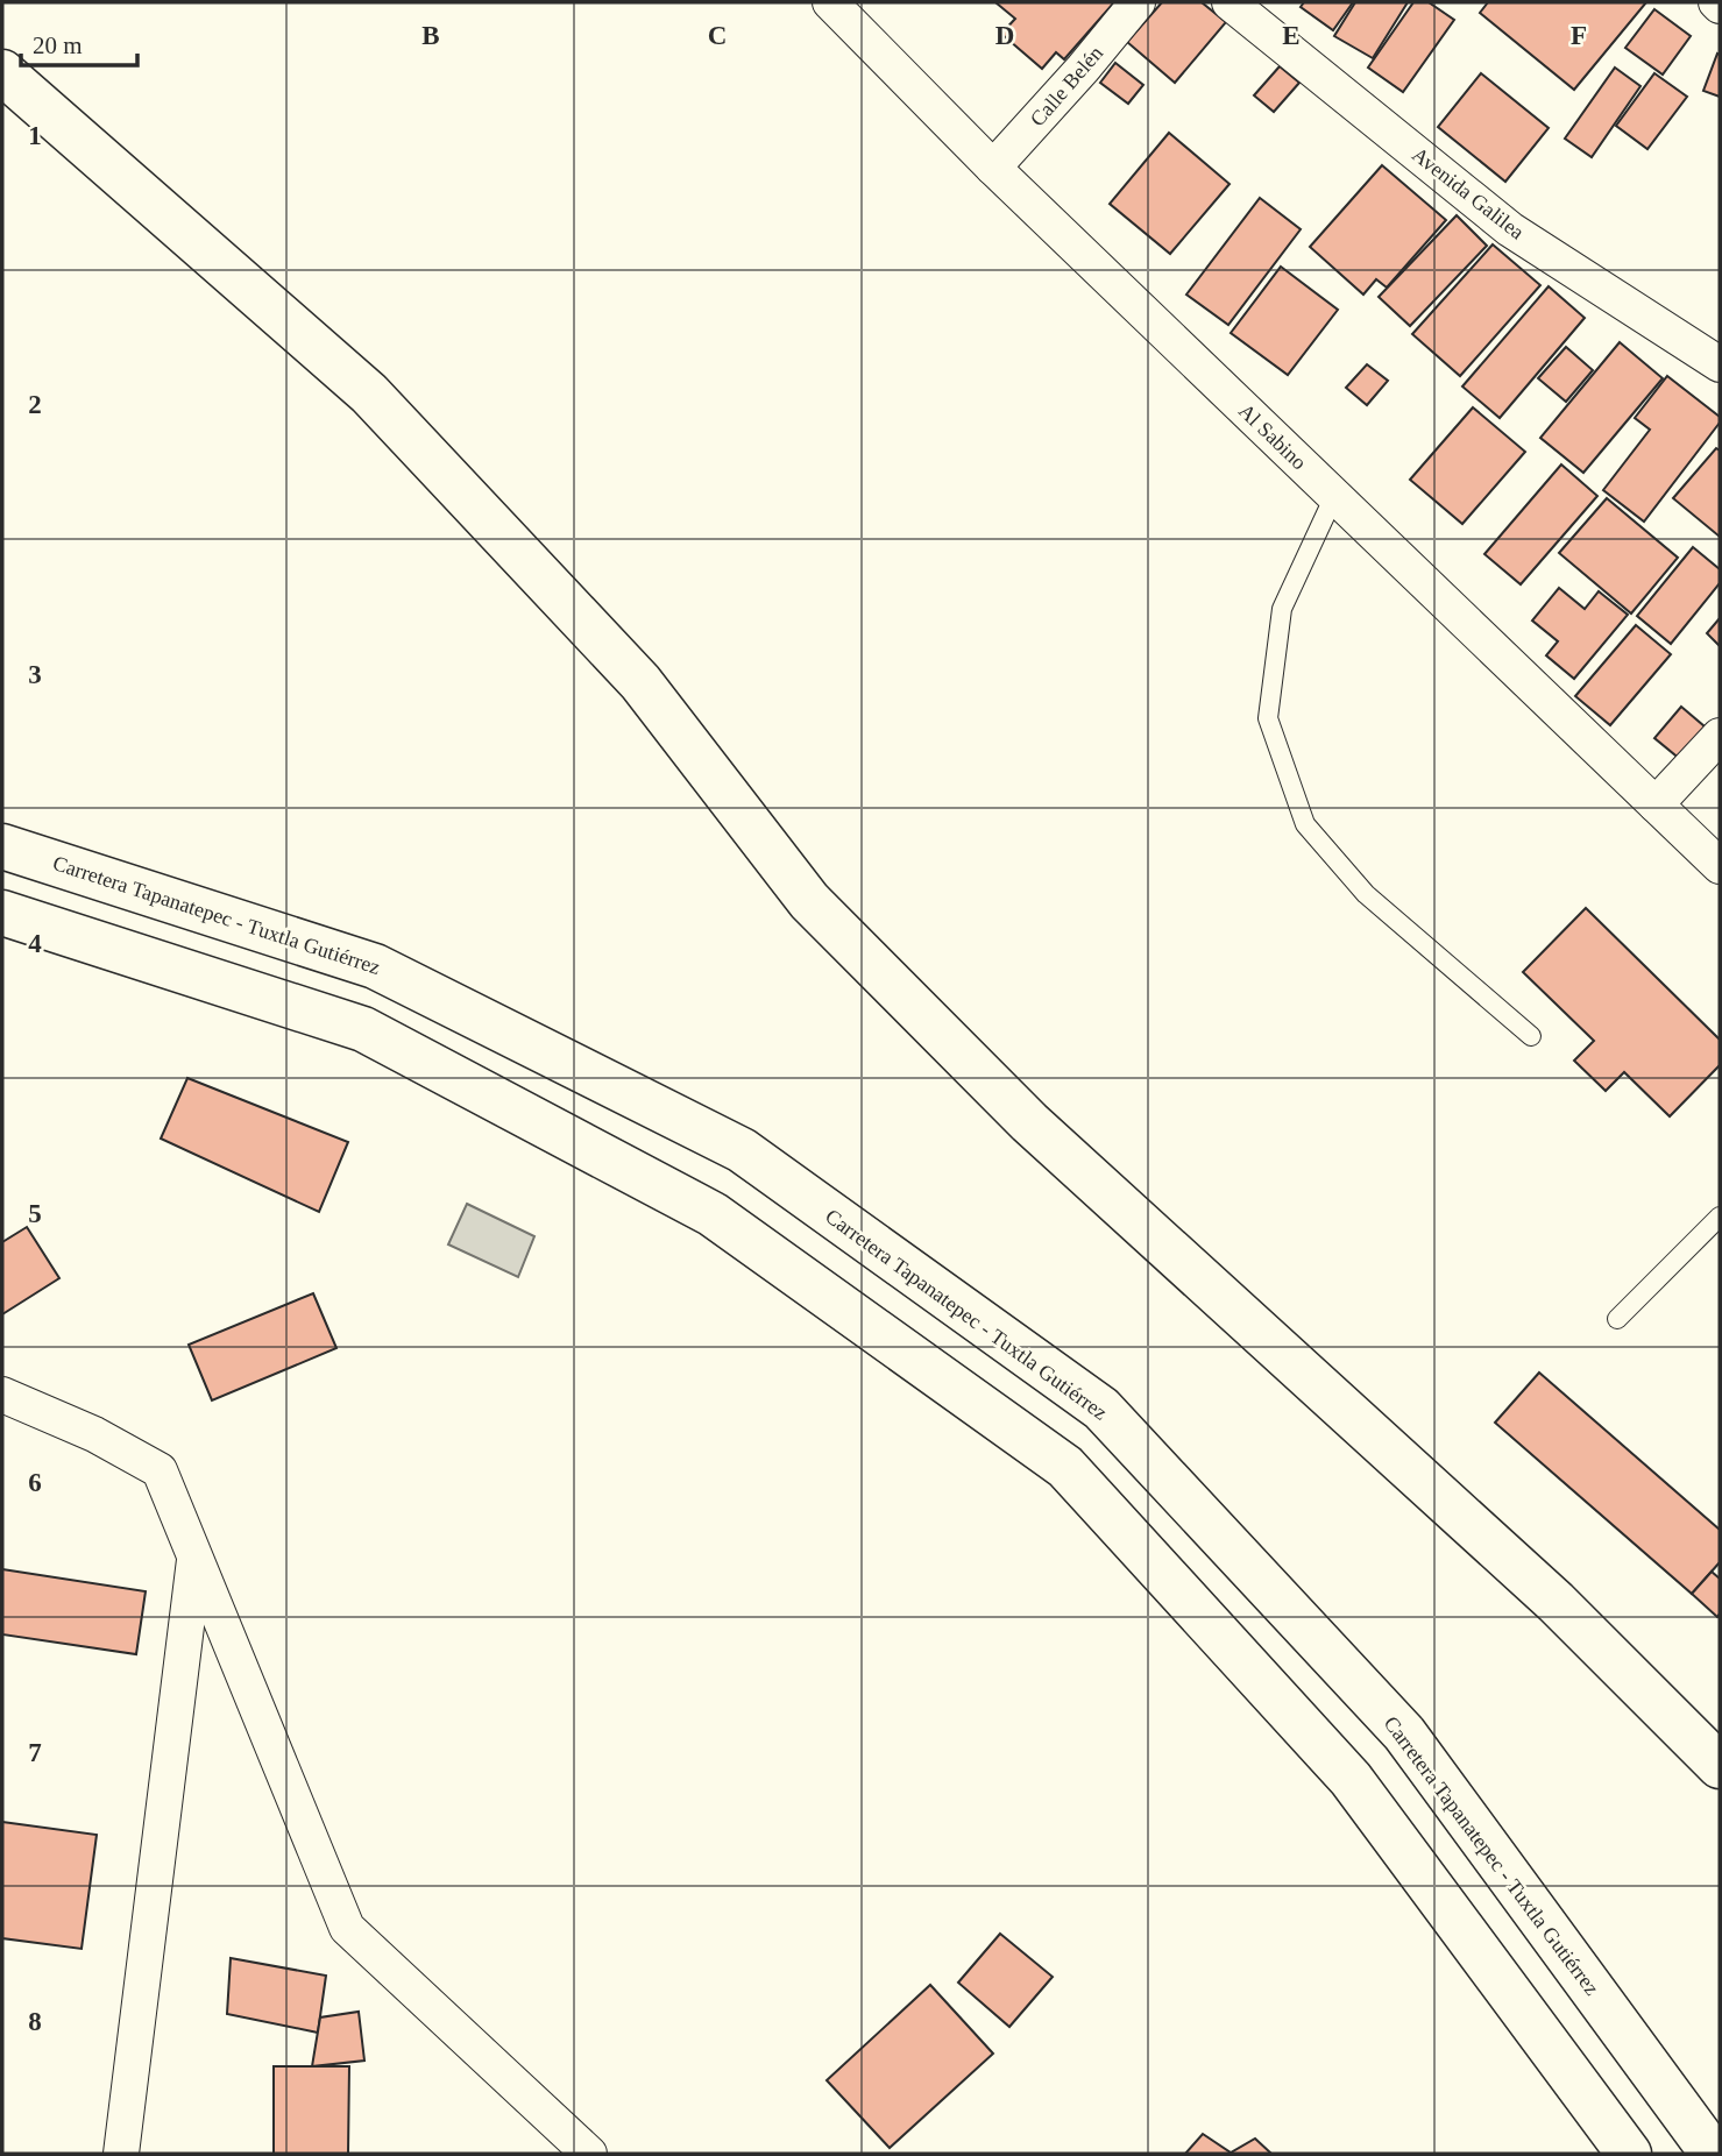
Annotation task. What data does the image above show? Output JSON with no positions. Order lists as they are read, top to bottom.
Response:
{
  "streets": {
    "main road": ["Carretera Tapanatepec - Tuxtla Gutiérrez"],
    "street": ["Calle Belén", "Avenida Galilea", "Al Sabino"]
  },
  "crossings": [
    ["Calle Belén", "Al Sabino"]
  ],
  "scale_bar": "20 m",
  "grid": {
    "columns": [
      "B",
      "C",
      "D",
      "E",
      "F"
    ],
    "rows": [
      "1",
      "2",
      "3",
      "4",
      "5",
      "6",
      "7",
      "8"
    ]
  }
}
